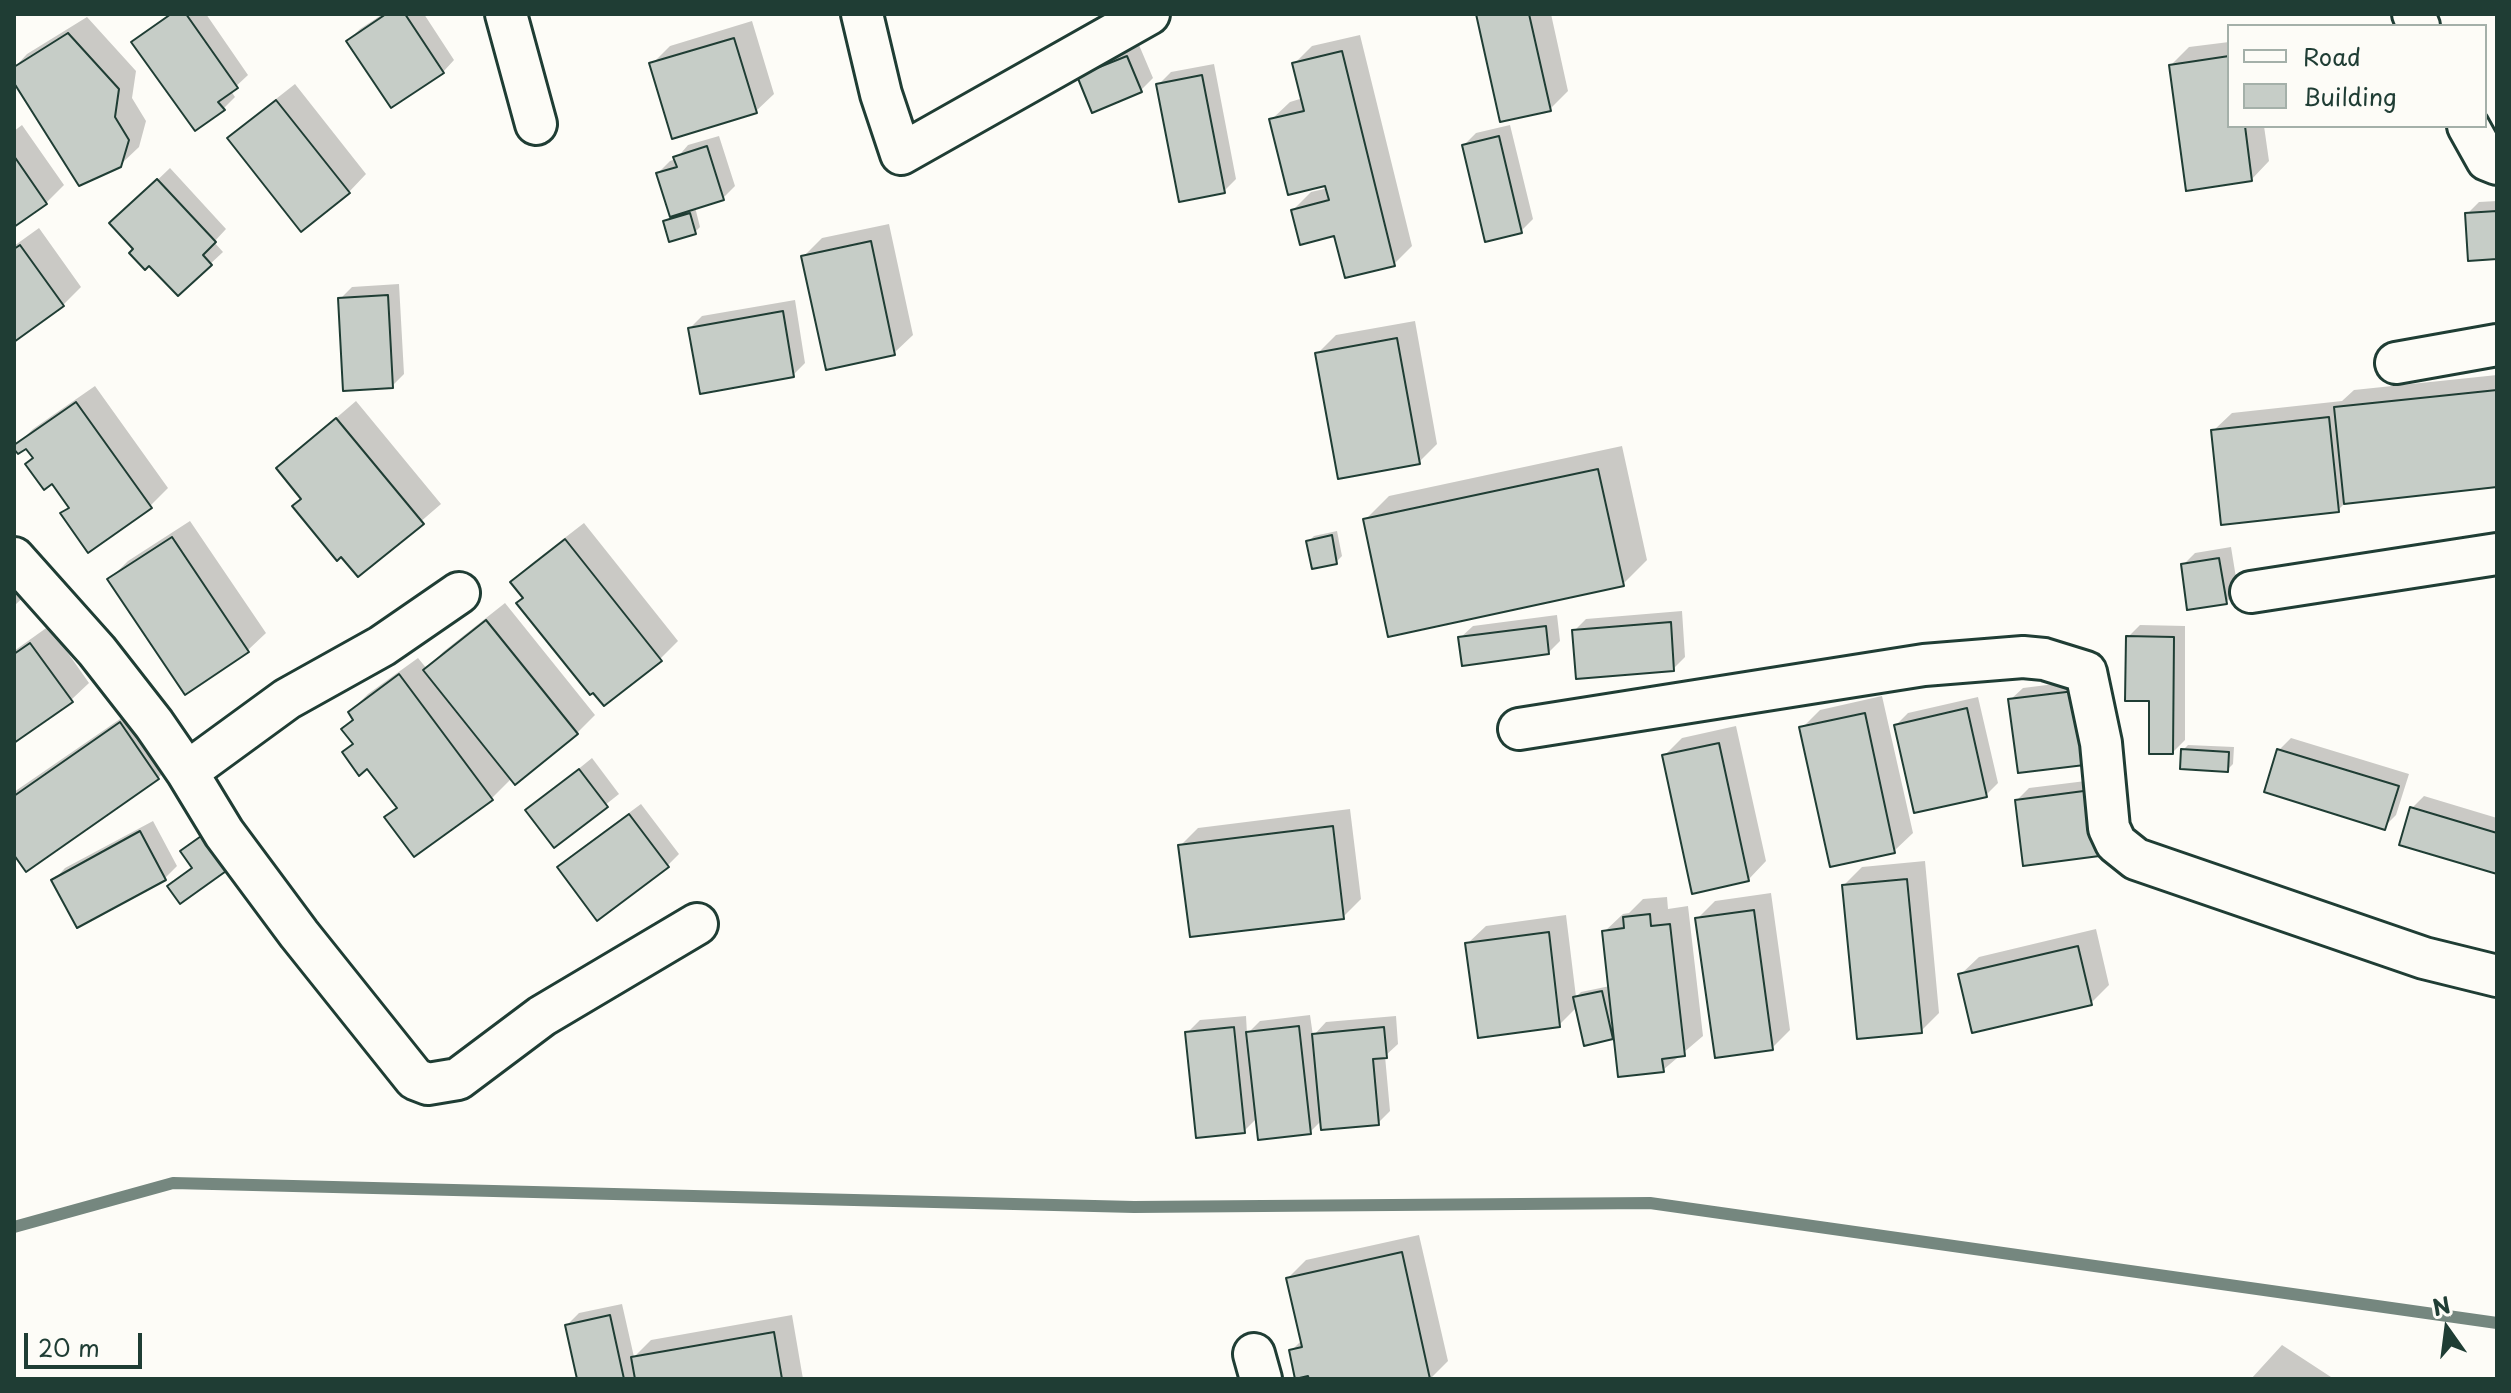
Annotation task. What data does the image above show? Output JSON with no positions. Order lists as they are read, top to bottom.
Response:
{
  "legend": ["Road", "Building"],
  "scale_bar": "20 m",
  "north": "top"
}
